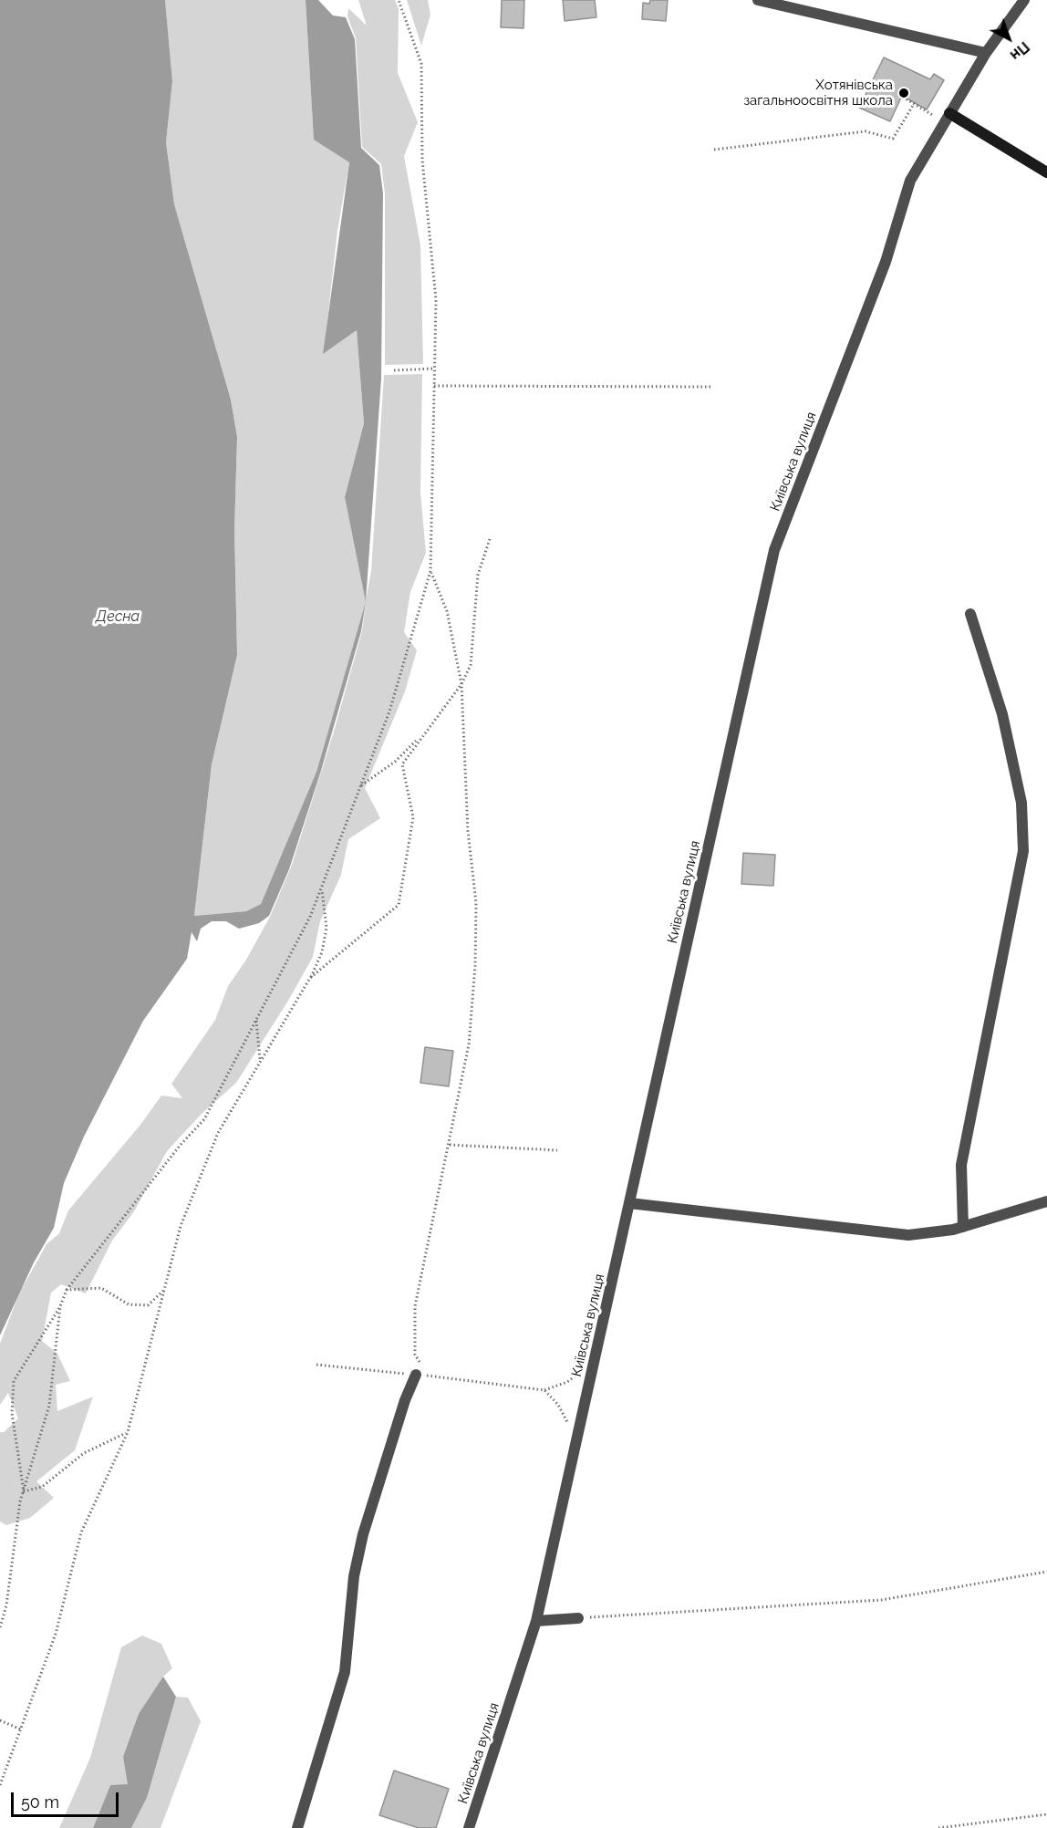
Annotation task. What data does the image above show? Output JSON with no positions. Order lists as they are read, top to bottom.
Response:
{
  "streets": {
    "street": ["Київська вулиця"]
  },
  "water": ["Десна"],
  "places": ["Хотянівська загальноосвітня школа"],
  "scale_bar": "50 m",
  "north": "bottom right"
}
